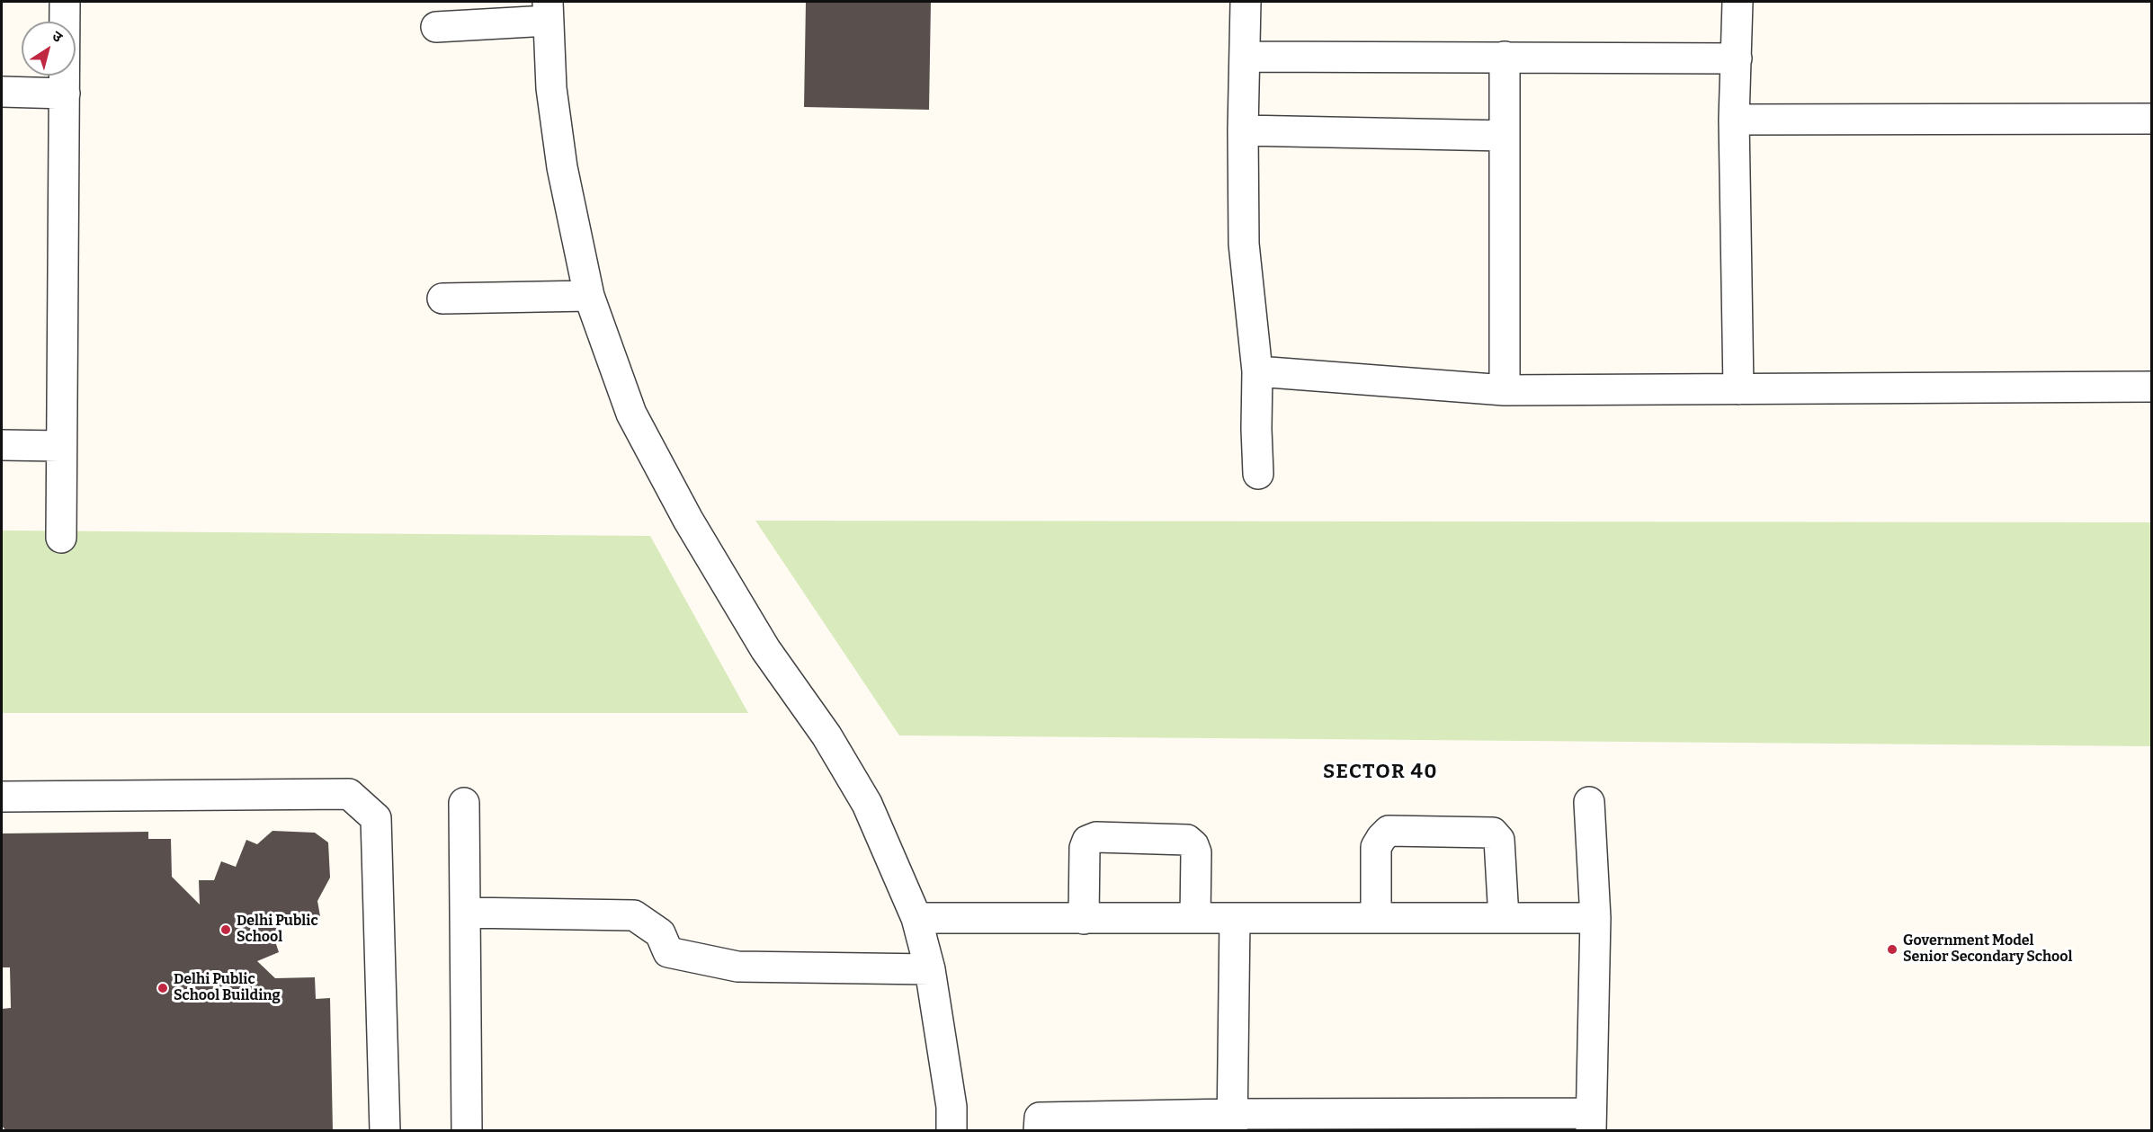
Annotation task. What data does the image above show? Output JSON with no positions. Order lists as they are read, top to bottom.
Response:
{
  "districts": ["SECTOR 40"],
  "places": ["Delhi Public School", "Government Model Senior Secondary School", "Delhi Public School Building"],
  "north": "top right"
}
